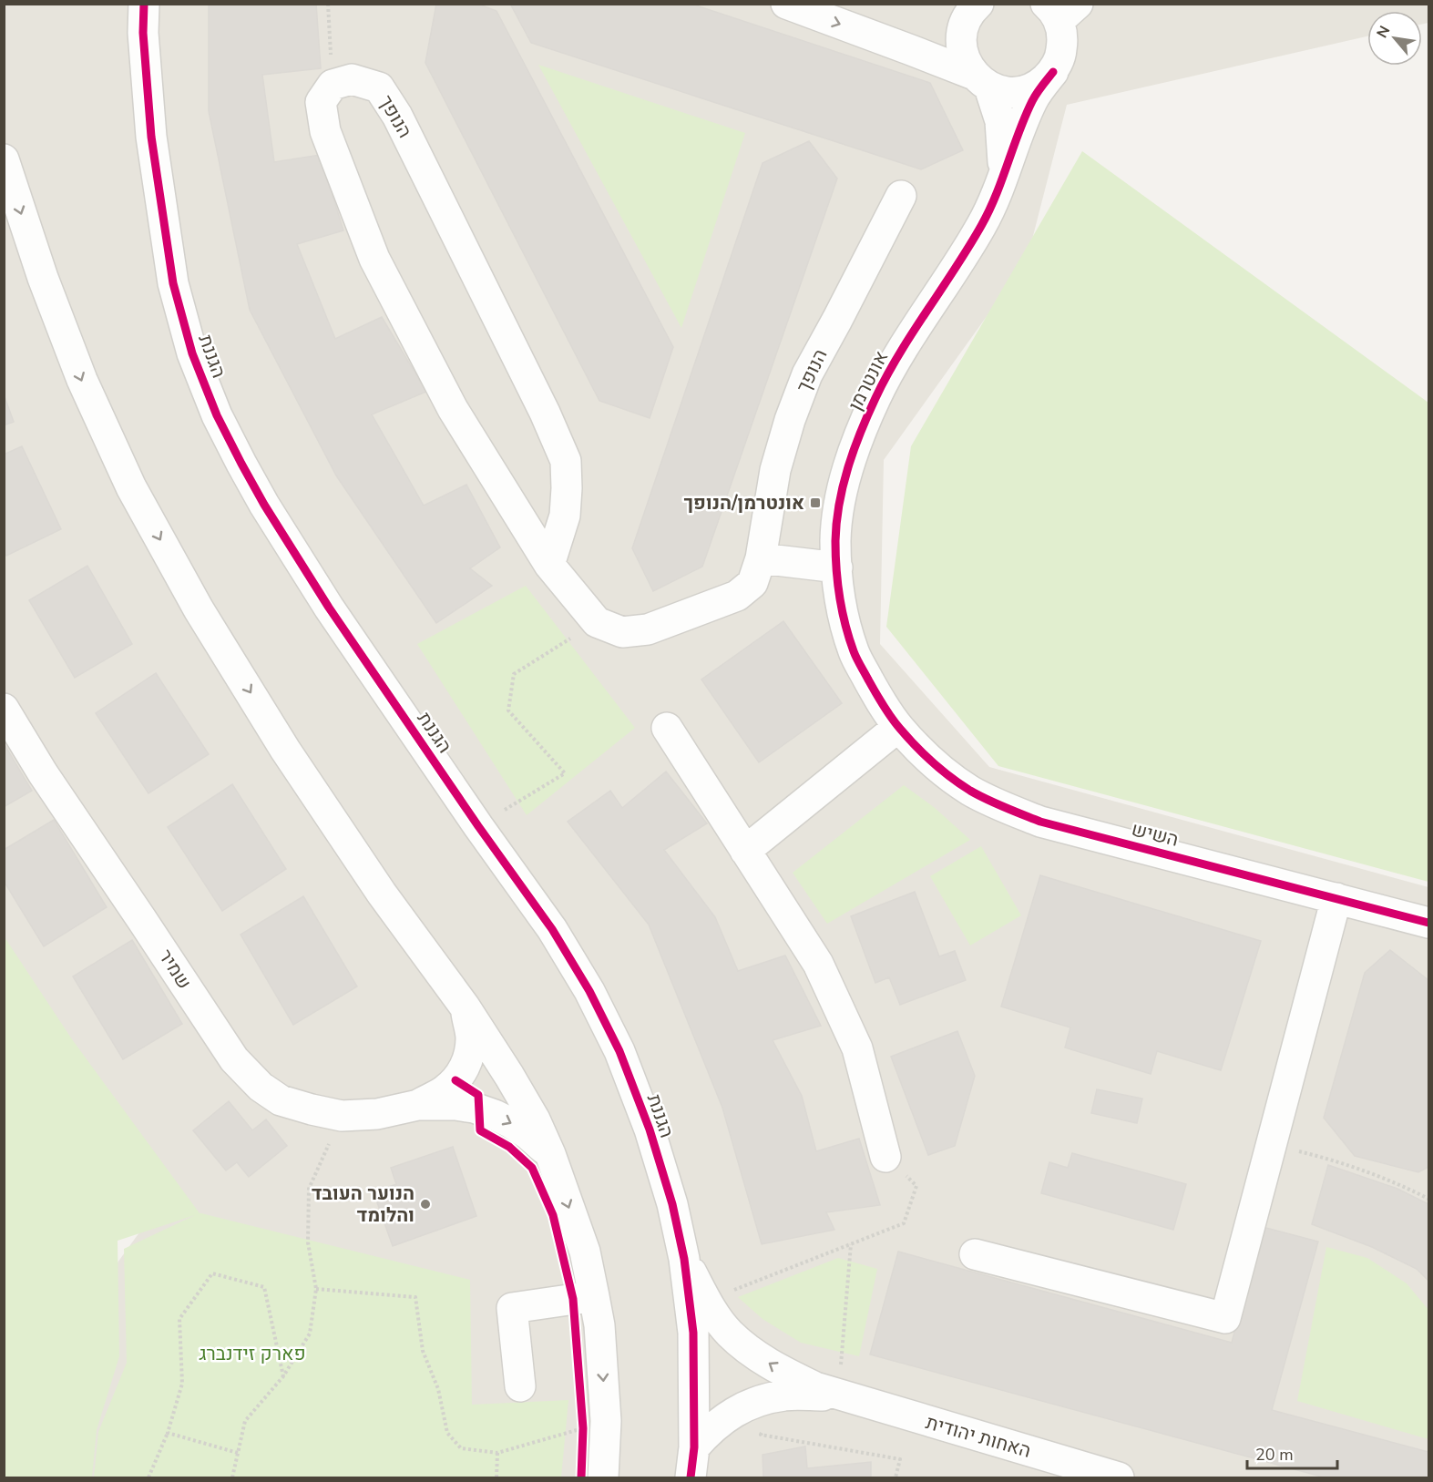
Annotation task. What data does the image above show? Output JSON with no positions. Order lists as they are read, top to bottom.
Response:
{
  "streets": {
    "street": [
      "הנופך",
      "הגננת",
      "אונטרמן",
      "השיש",
      "שמיר",
      "האחות יהודית"
    ]
  },
  "crossings": [
    ["אונטרמן", "השיש"]
  ],
  "parks": ["פארק זידנברג"],
  "places": {
    "transit": ["אונטרמן/הנופך"],
    "other": ["הנוער העובד והלומד"]
  },
  "scale_bar": "20 m",
  "north": "top left"
}
